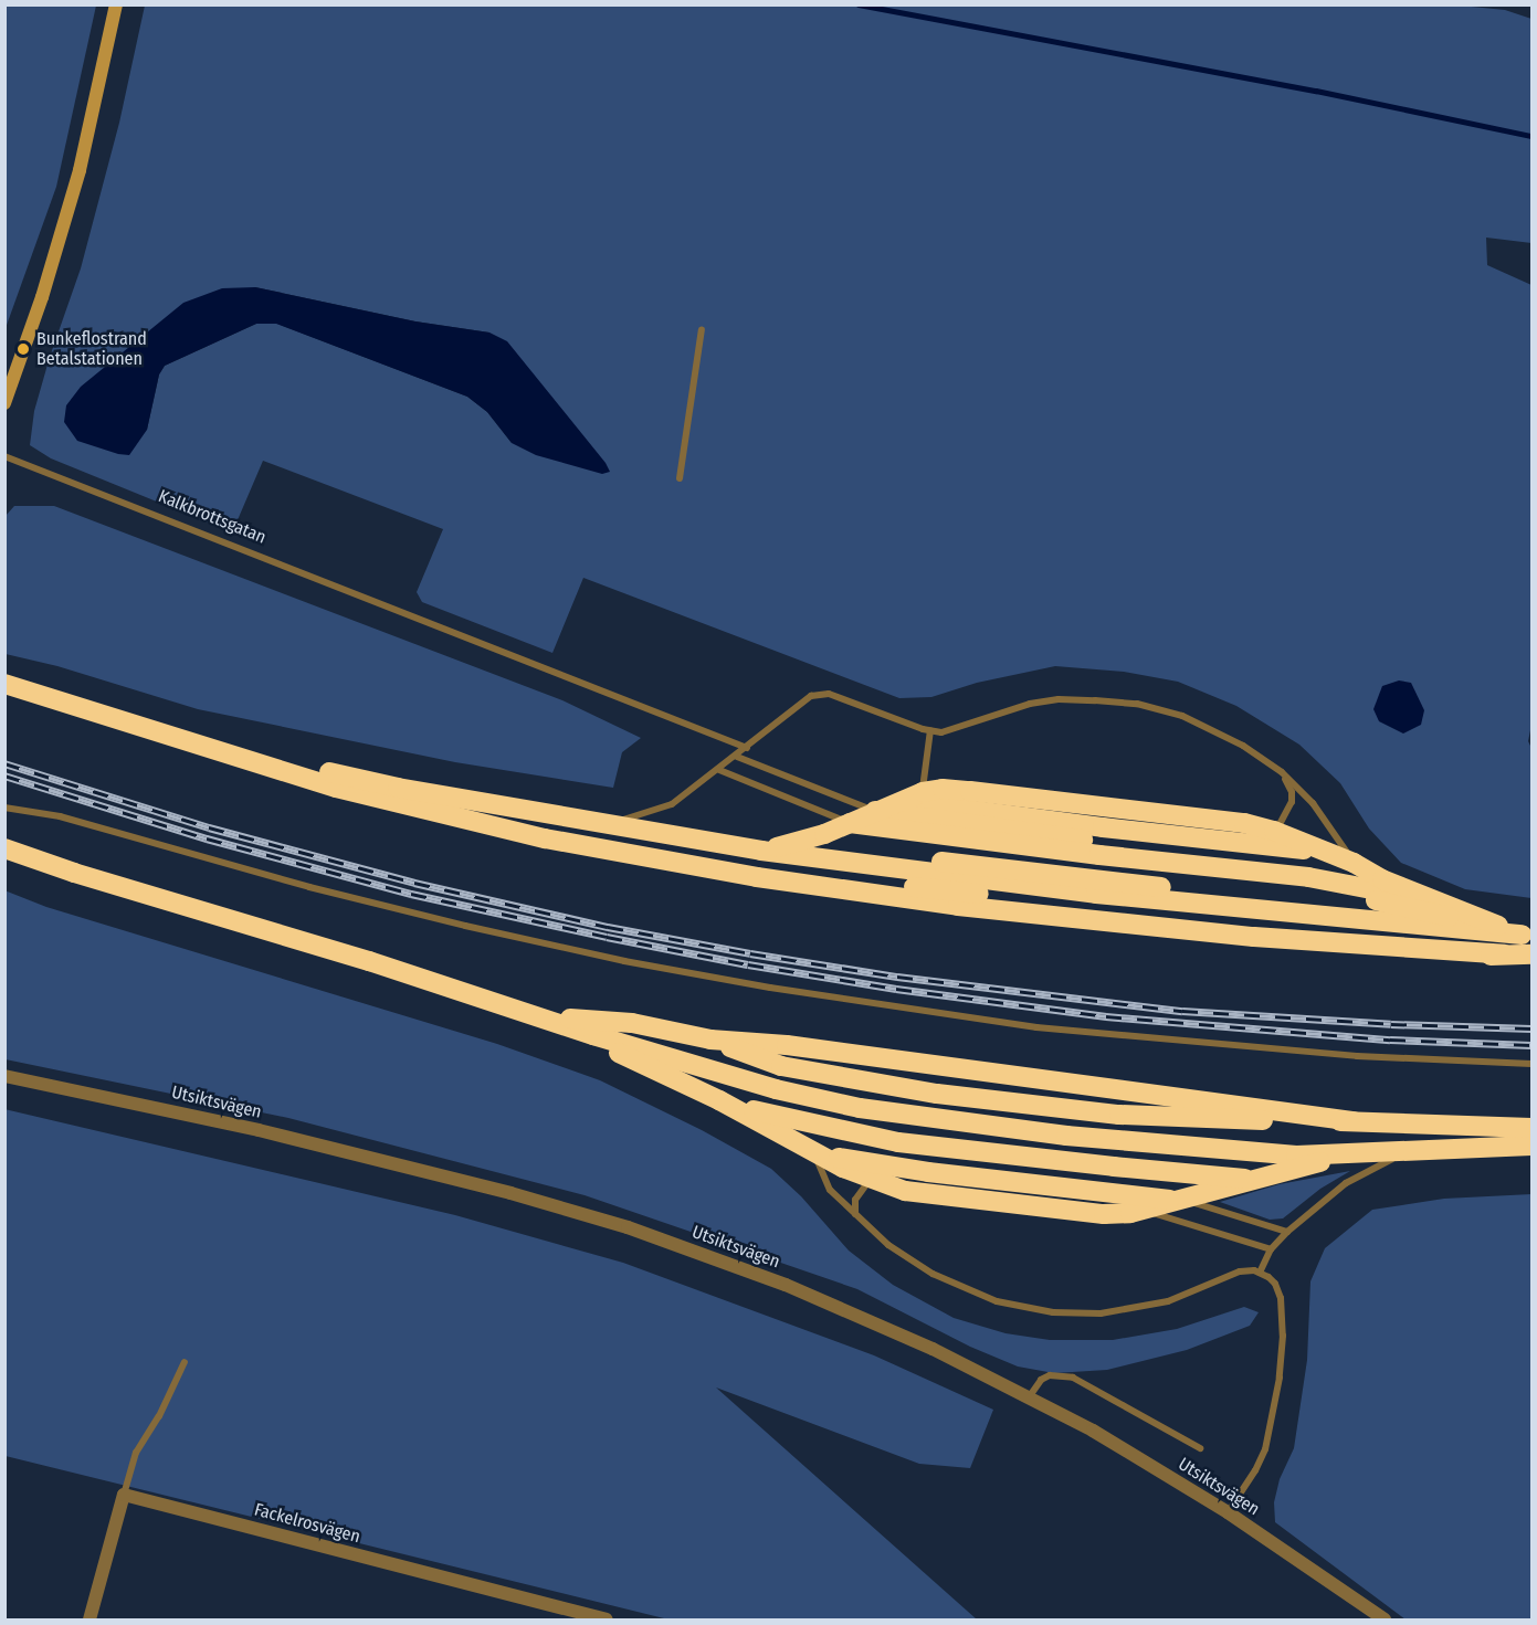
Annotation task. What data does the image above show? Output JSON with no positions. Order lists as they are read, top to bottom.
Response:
{
  "streets": {
    "street": ["Utsiktsvägen", "Fackelrosvägen"],
    "lane": ["Kalkbrottsgatan"]
  },
  "places": ["Bunkeflostrand Betalstationen"]
}
